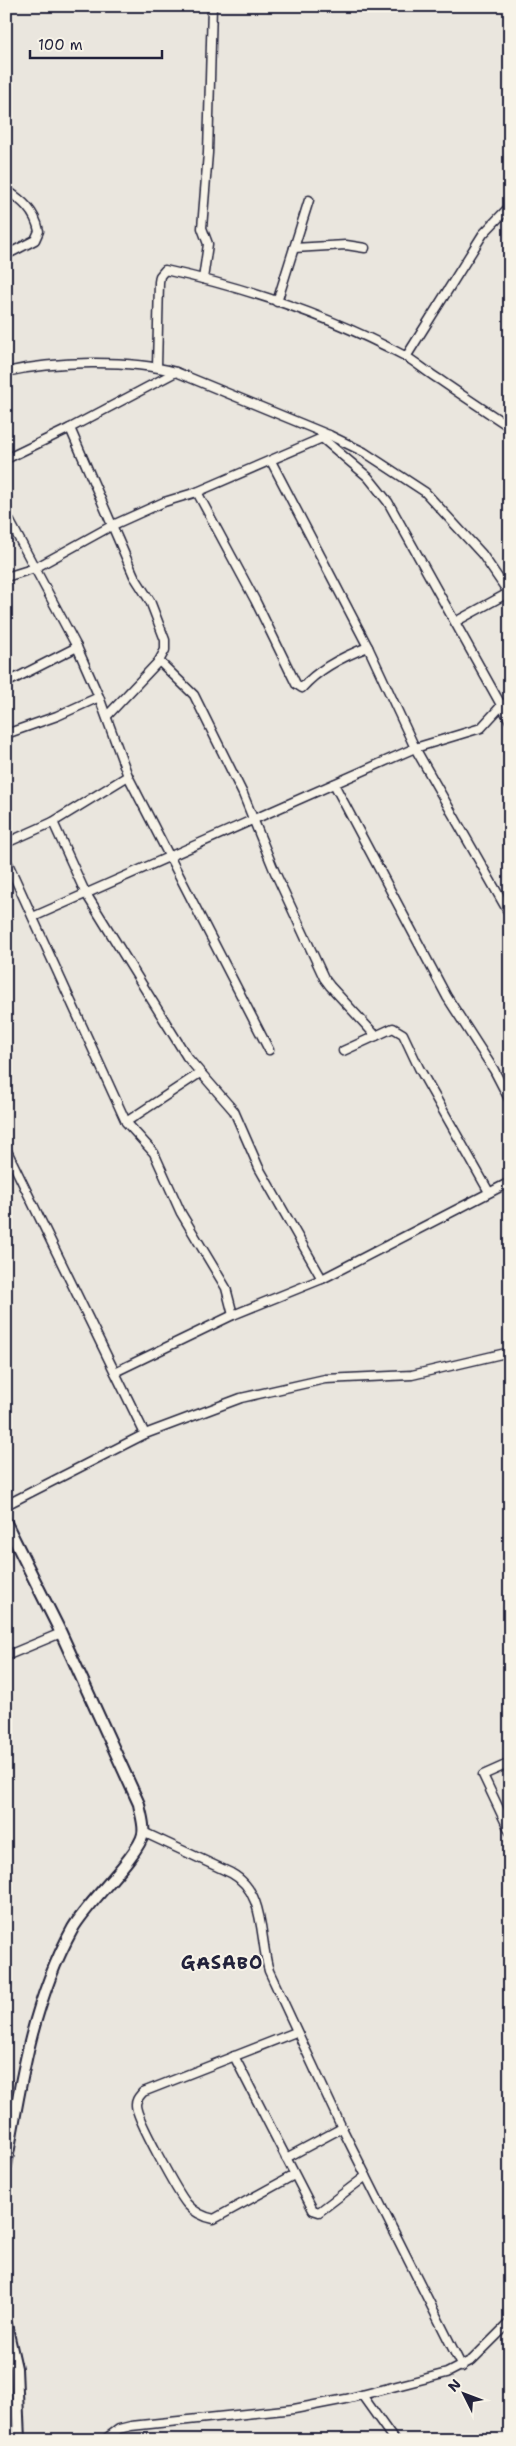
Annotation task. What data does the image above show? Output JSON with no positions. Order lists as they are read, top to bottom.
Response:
{
  "districts": ["GASABO"],
  "scale_bar": "100 m",
  "north": "top left"
}
